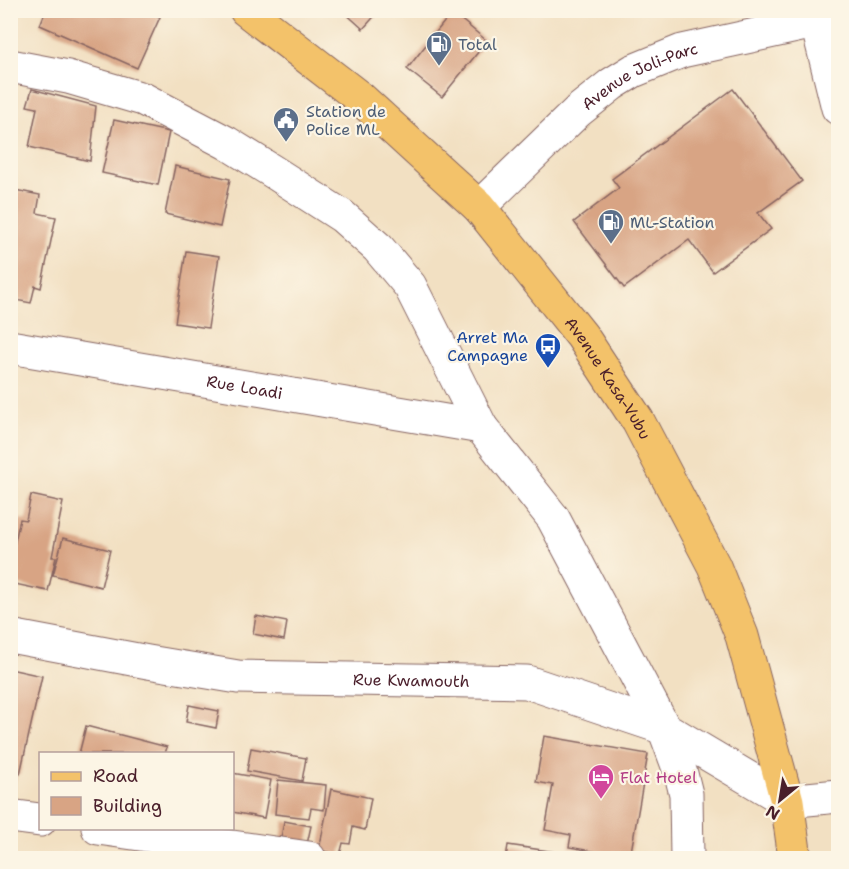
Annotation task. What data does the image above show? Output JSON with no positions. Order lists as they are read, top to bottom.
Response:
{
  "streets": {
    "main road": ["Avenue Kasa-Vubu"],
    "street": ["Avenue Joli-Parc", "Rue Loadi", "Rue Kwamouth"]
  },
  "crossings": [
    ["Avenue Joli-Parc", "Avenue Kasa-Vubu"],
    ["Avenue Kasa-Vubu", "Rue Kwamouth"]
  ],
  "places": {
    "fuel station": ["Total", "ML-Station"],
    "public building": ["Station de Police ML"],
    "bus stop": ["Arret Ma Campagne"],
    "hotel": ["Flat Hotel"]
  },
  "legend": ["Road", "Building"],
  "north": "bottom left"
}
